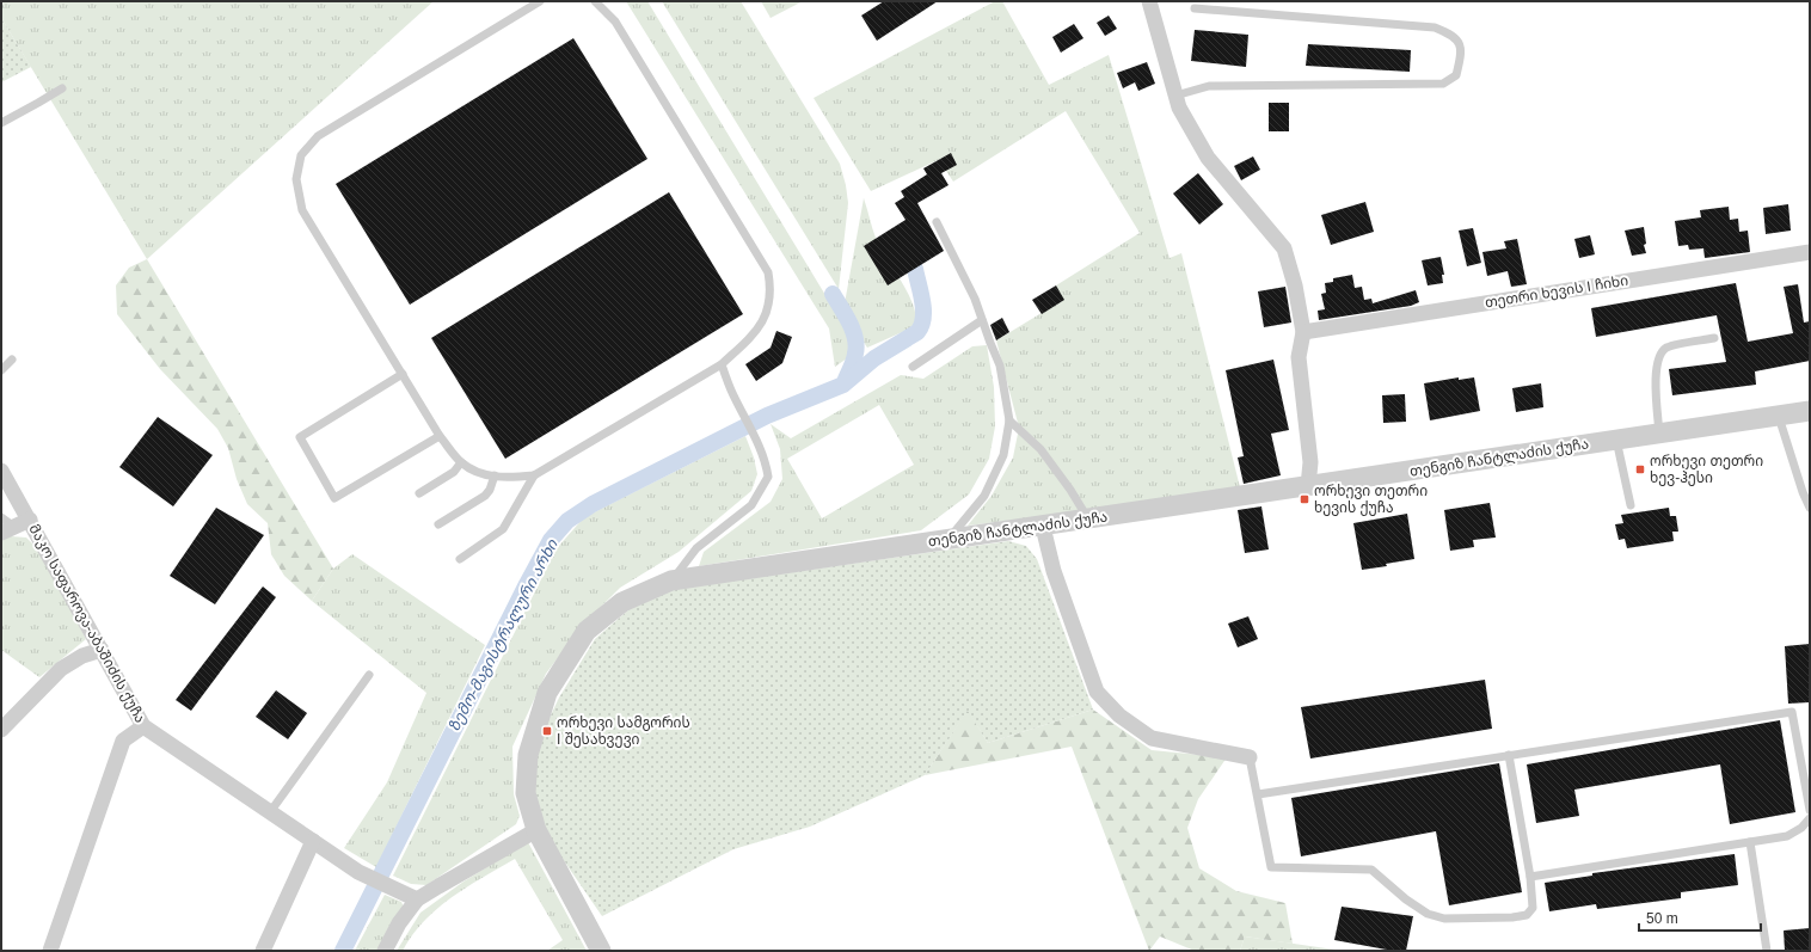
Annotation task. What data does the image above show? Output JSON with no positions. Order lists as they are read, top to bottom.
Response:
{
  "streets": {
    "street": ["თეთრი ხევის I ჩიხი", "თენგიზ ჩანტლაძის ქუჩა", "მაკო საფაროვა-აბაშიძის ქუჩა"]
  },
  "water": ["ზემო-მაგისტრალური არხი"],
  "places": {
    "transit": ["ორხევი თეთრი ხევ-ჰესი", "ორხევი თეთრი ხევის ქუჩა", "ორხევი სამგორის I შესახვევი"]
  },
  "scale_bar": "50 m"
}
